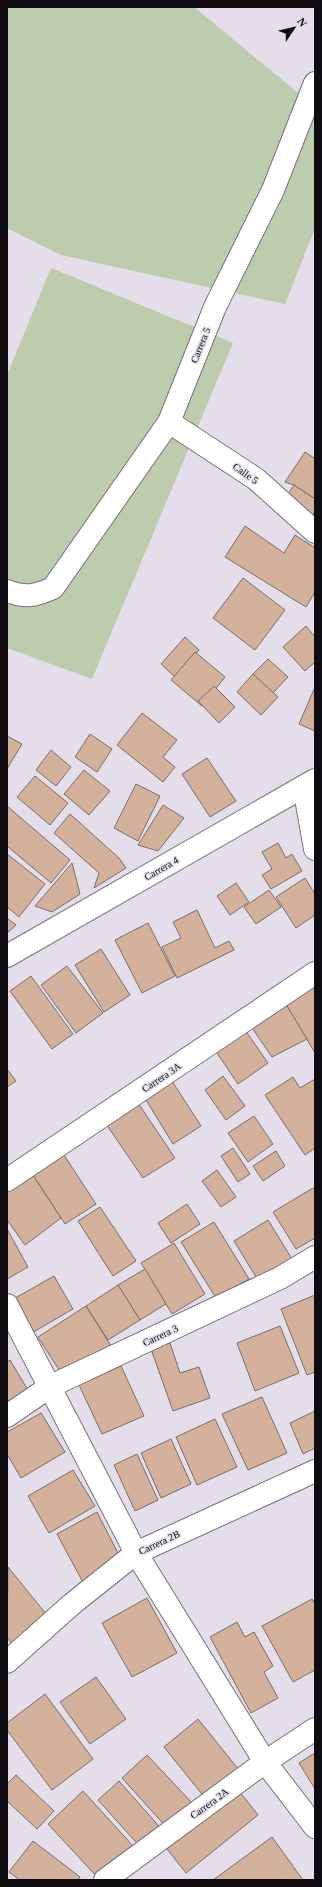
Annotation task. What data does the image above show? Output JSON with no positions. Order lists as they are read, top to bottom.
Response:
{
  "streets": {
    "street": [
      "Carrera 5",
      "Calle 5",
      "Carrera 4",
      "Carrera 3A",
      "Carrera 3",
      "Carrera 2B",
      "Carrera 2A"
    ]
  },
  "crossings": [
    ["Carrera 5", "Calle 5"]
  ],
  "north": "top right"
}
